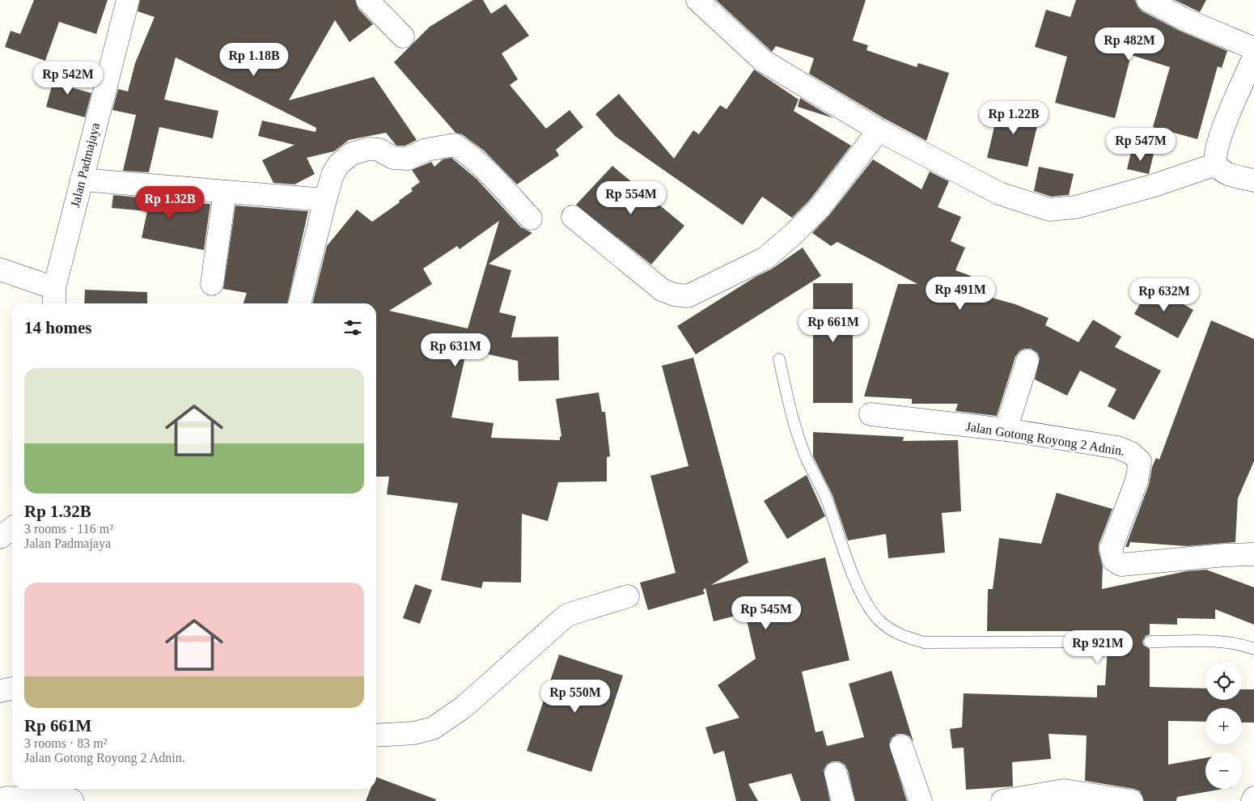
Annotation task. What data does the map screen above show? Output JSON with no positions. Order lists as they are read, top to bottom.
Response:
{
  "streets": {
    "street": ["Jalan Padmajaya", "Jalan Gotong Royong 2 Adnin."]
  },
  "page": {
    "price": [
      "Rp 482M",
      "Rp 1.18B",
      "Rp 542M",
      "Rp 1.22B",
      "Rp 547M",
      "Rp 554M",
      "Rp 1.32B",
      "Rp 491M",
      "Rp 632M",
      "Rp 661M",
      "Rp 631M",
      "Rp 545M",
      "Rp 921M",
      "Rp 550M"
    ],
    "heading": "14 homes",
    "list": [
      {
        "name": "Rp 1.32B",
        "note": "3 rooms · 116 m² · Jalan Padmajaya"
      },
      {
        "name": "Rp 661M",
        "note": "3 rooms · 83 m² · Jalan Gotong Royong 2 Adnin."
      }
    ],
    "map_buttons": ["+", "−"]
  }
}
